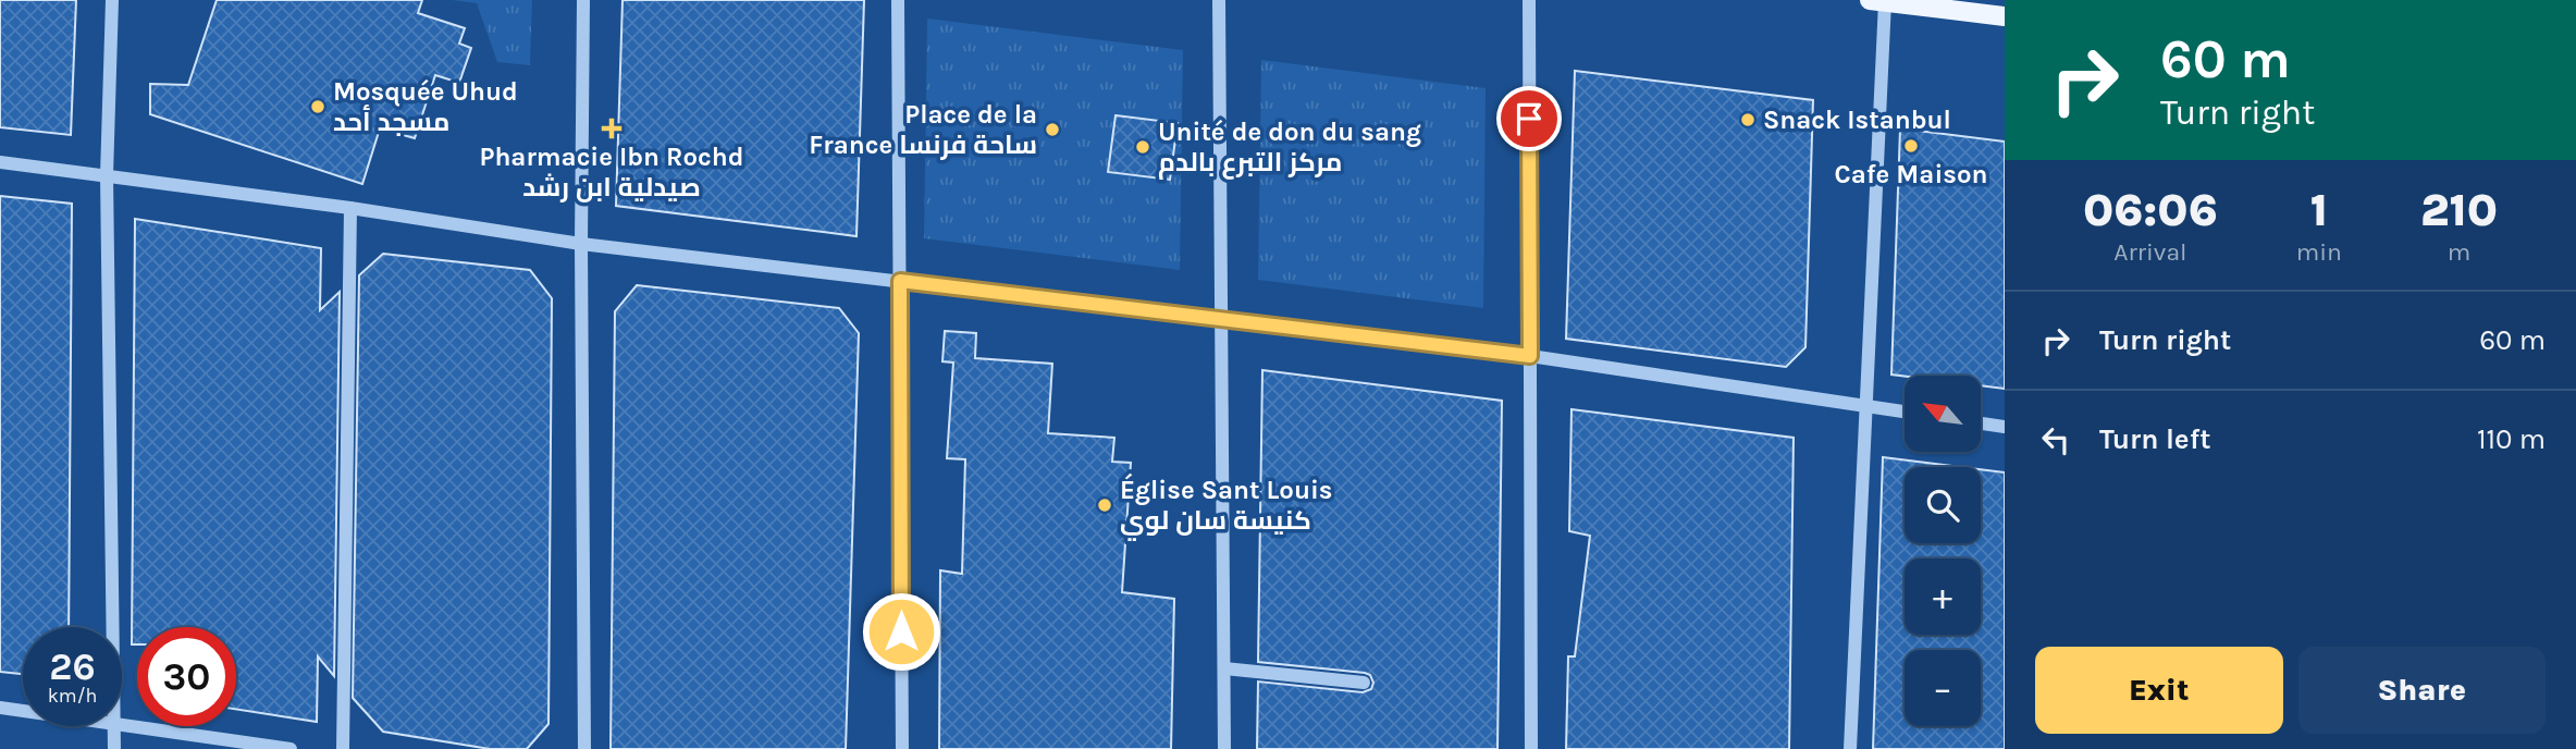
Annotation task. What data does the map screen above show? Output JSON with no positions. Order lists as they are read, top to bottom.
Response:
{
  "places": {
    "other": [
      "Mosquée Uhud مسجد أحد",
      "Snack Istanbul",
      "Place de la France ساحة فرنسا",
      "Cafe Maison",
      "Unité de don du sang مركز التبرع بالدم",
      "Église Sant Louis كنيسة سان لوي"
    ],
    "health": ["Pharmacie Ibn Rochd صيدلية ابن رشد"]
  },
  "north": "top left",
  "page": {
    "turn": ["60 m", "Turn right"],
    "eta": [
      "06:06",
      "Arrival",
      "1",
      "min",
      "210",
      "m"
    ],
    "list": [
      {
        "name": "Turn right",
        "value": "60 m"
      },
      {
        "name": "Turn left",
        "value": "110 m"
      }
    ],
    "map_buttons": ["+", "−"],
    "speed": "26 km/h",
    "limit": "30",
    "buttons": ["Exit", "Share"]
  }
}
